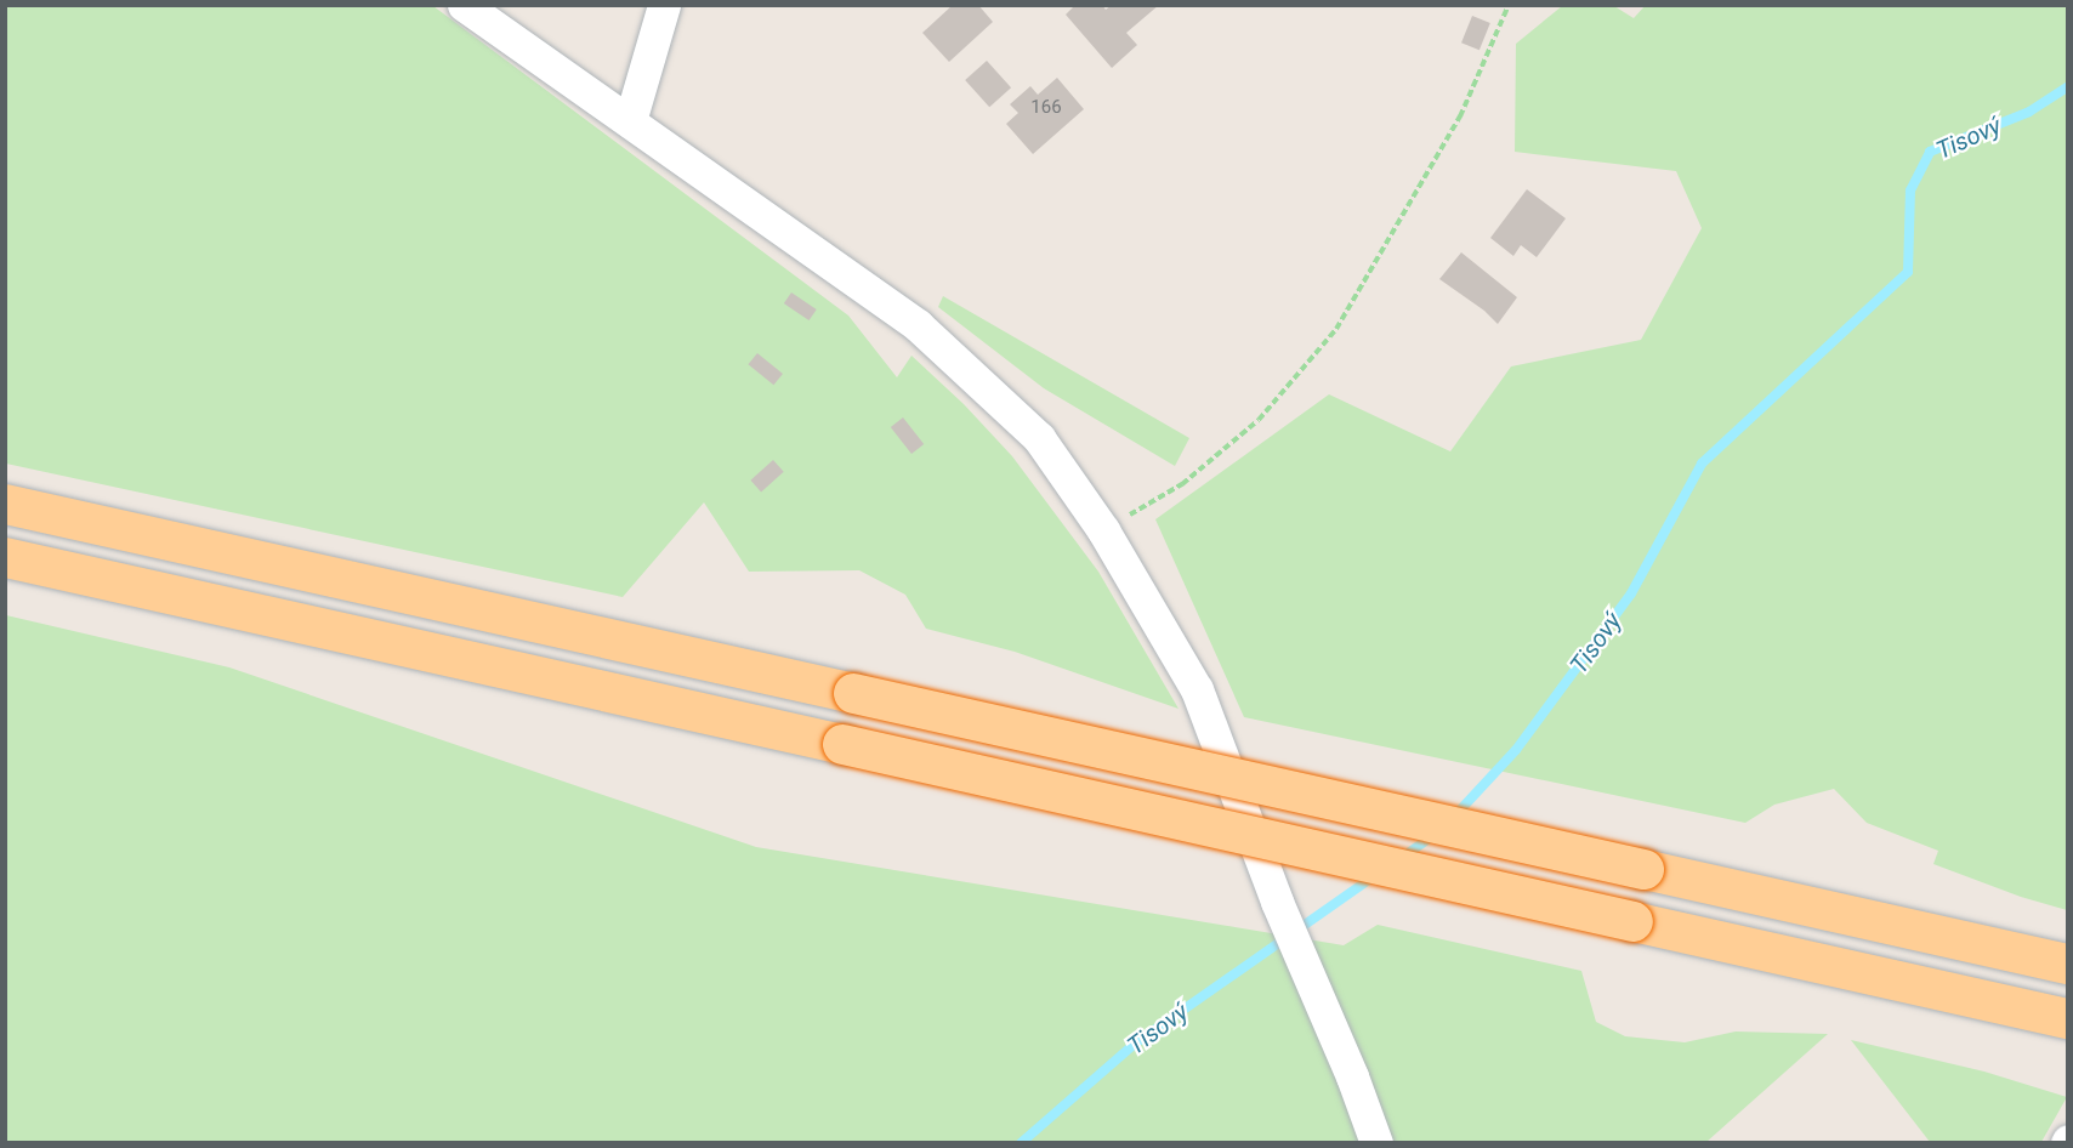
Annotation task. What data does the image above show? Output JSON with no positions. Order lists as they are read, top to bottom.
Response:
{
  "water": ["Tisový"],
  "house_numbers": ["166"]
}
